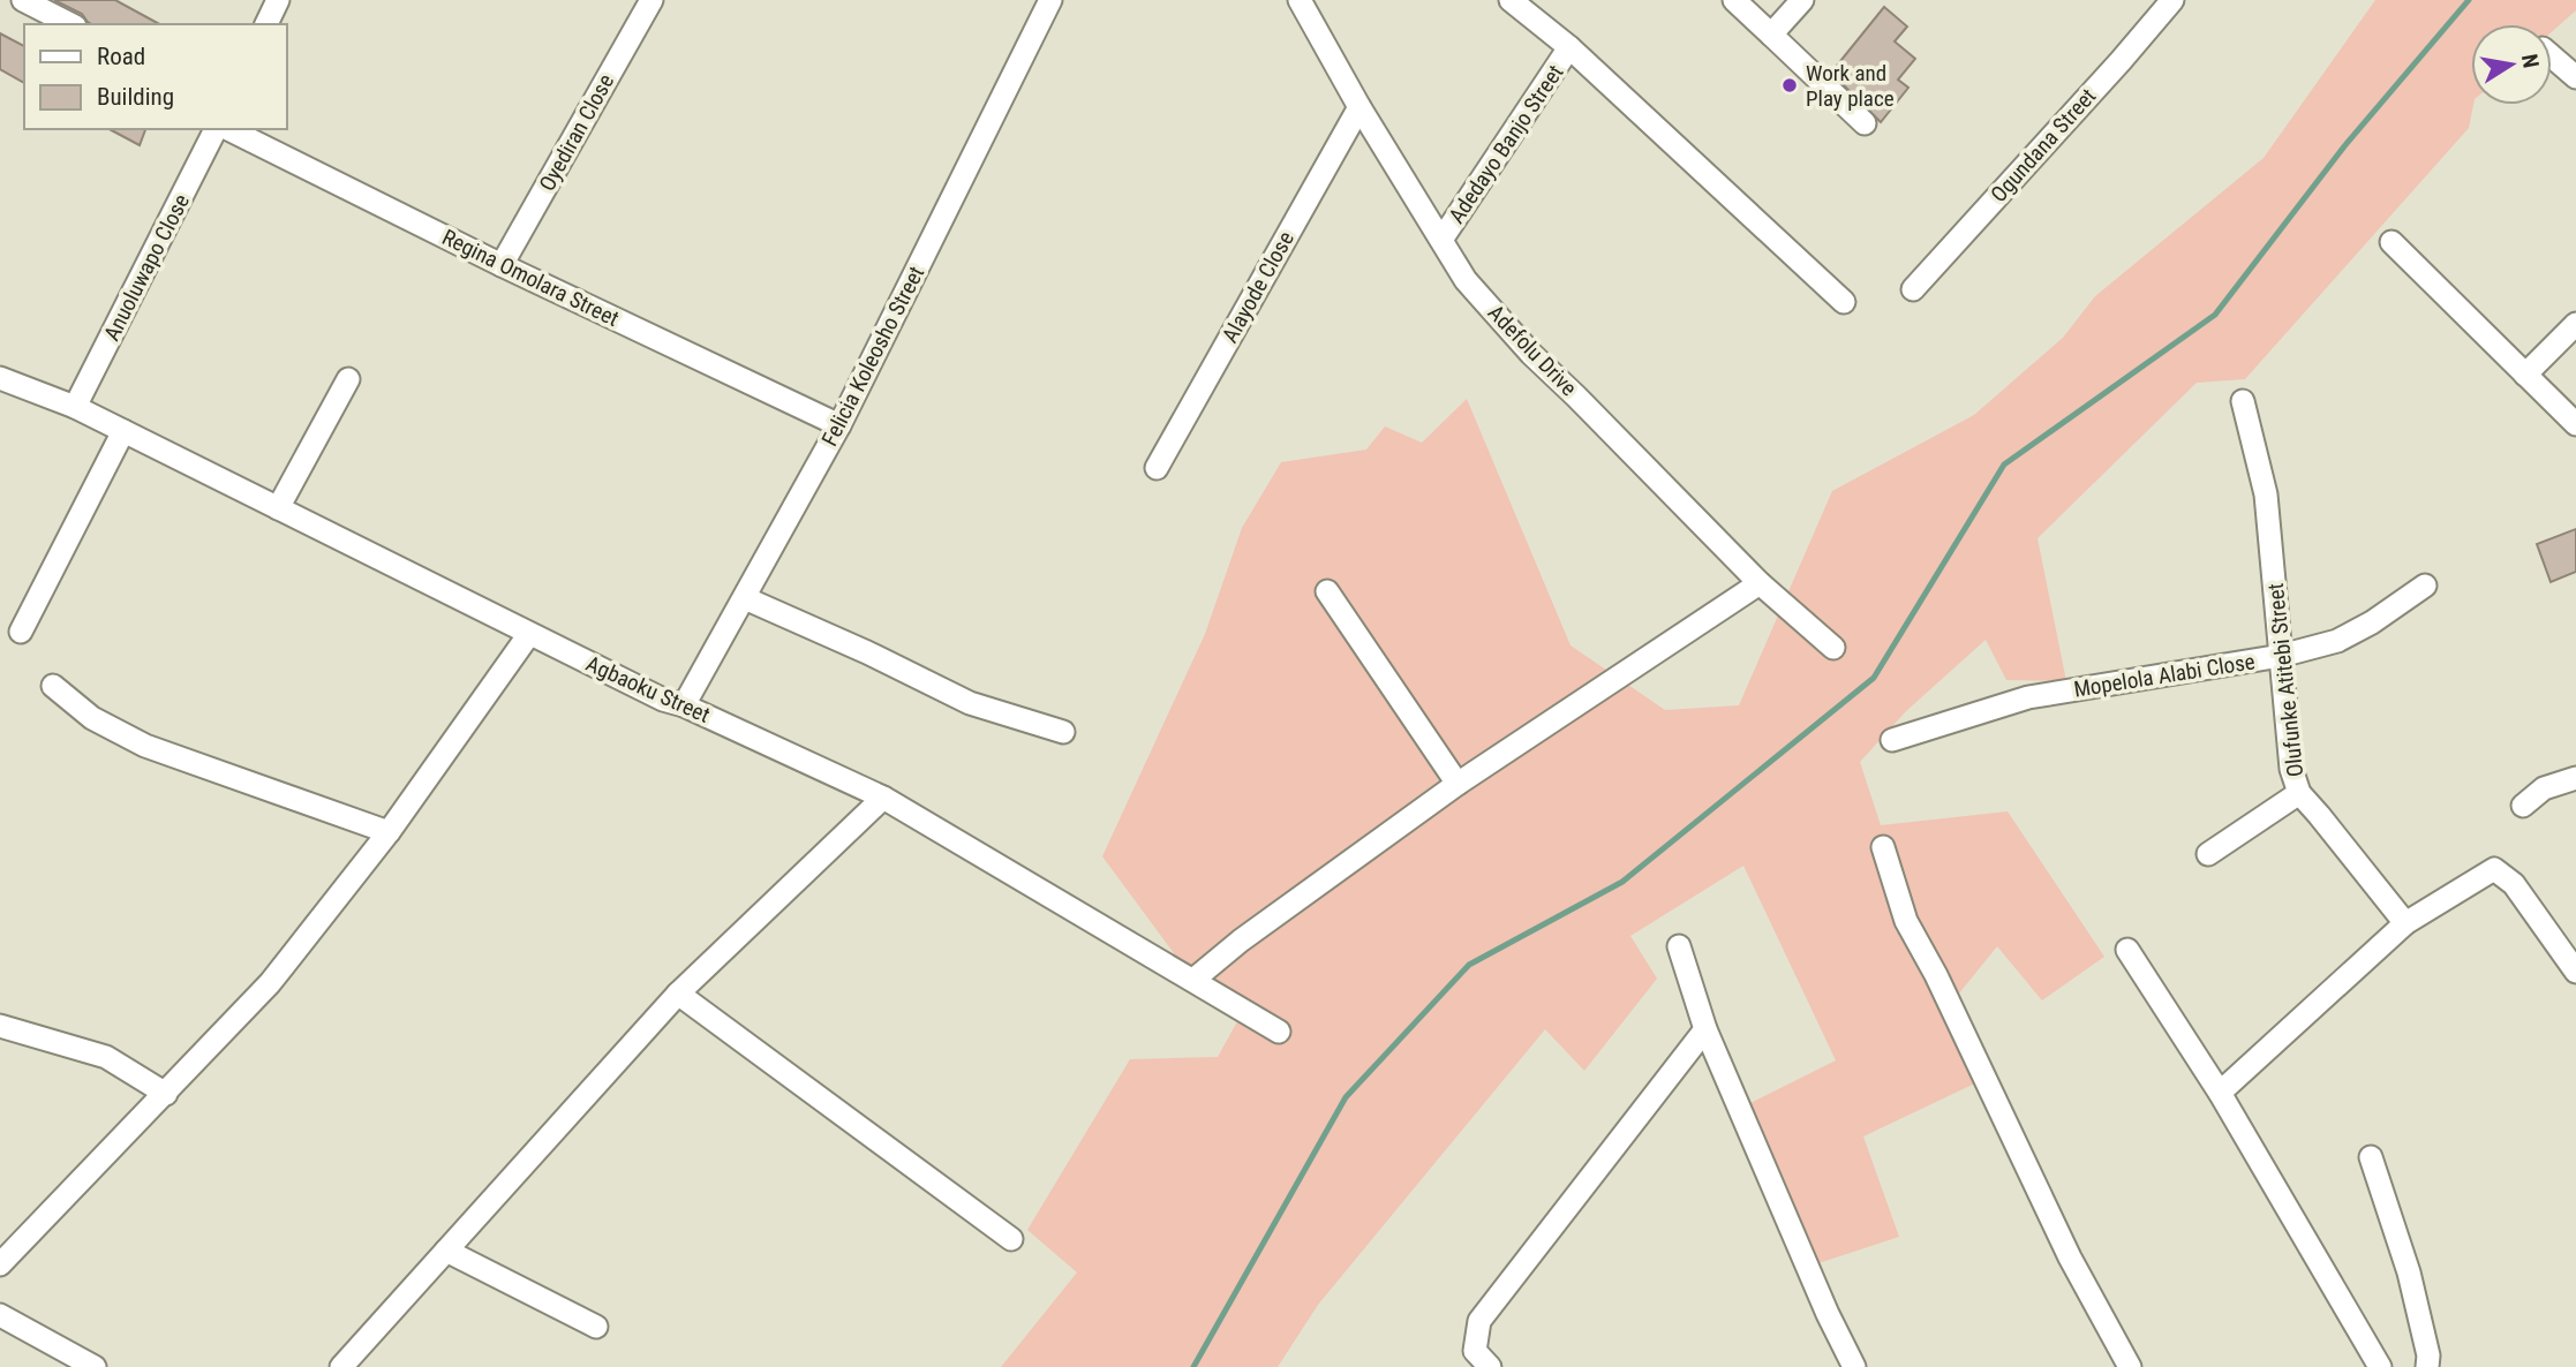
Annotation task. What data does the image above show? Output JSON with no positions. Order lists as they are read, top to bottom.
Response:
{
  "streets": {
    "street": [
      "Oyediran Close",
      "Adedayo Banjo Street",
      "Ogundana Street",
      "Anuoluwapo Close",
      "Regina Omolara Street",
      "Alayode Close",
      "Adefolu Drive",
      "Felicia Koleosho Street",
      "Mopelola Alabi Close",
      "Olufunke Atitebi Street",
      "Agbaoku Street"
    ]
  },
  "crossings": [
    ["Oyediran Close", "Regina Omolara Street"],
    ["Adedayo Banjo Street", "Adefolu Drive"],
    ["Anuoluwapo Close", "Agbaoku Street"],
    ["Regina Omolara Street", "Felicia Koleosho Street"],
    ["Alayode Close", "Adefolu Drive"],
    ["Felicia Koleosho Street", "Agbaoku Street"],
    ["Mopelola Alabi Close", "Olufunke Atitebi Street"]
  ],
  "places": ["Work and Play place"],
  "legend": ["Road", "Building"],
  "north": "right"
}
